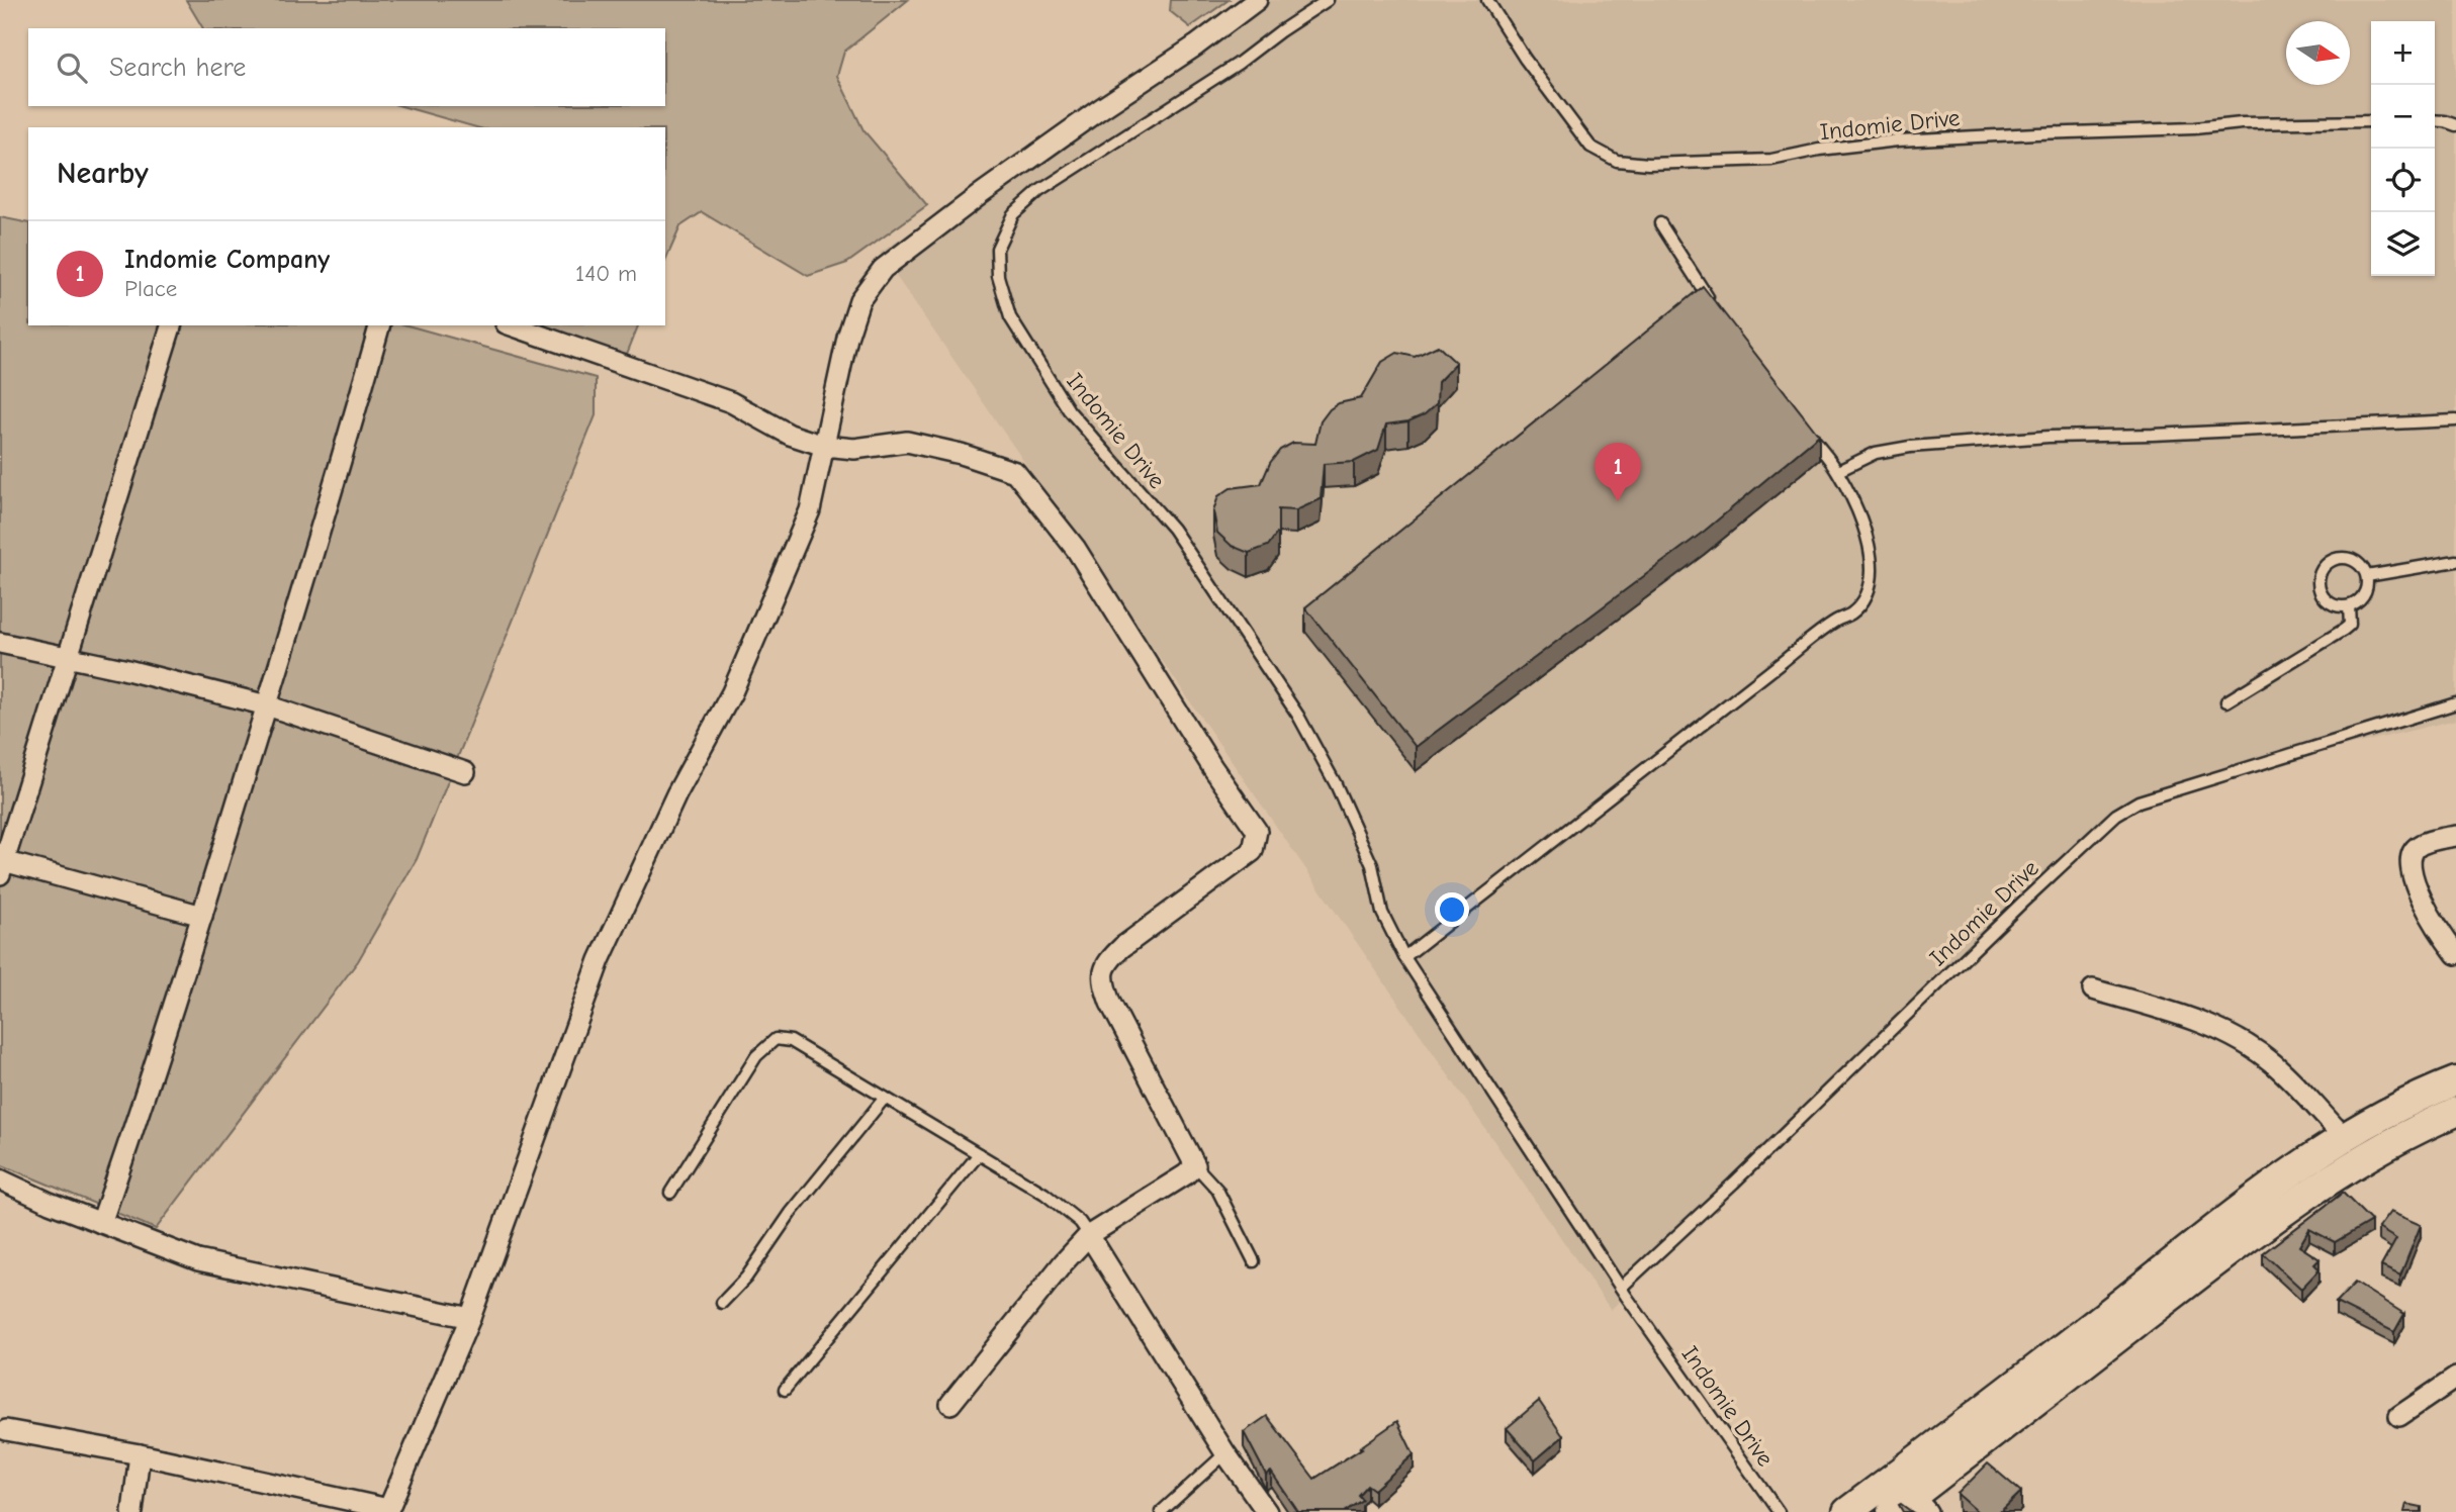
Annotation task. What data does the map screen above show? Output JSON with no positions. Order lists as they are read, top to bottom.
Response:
{
  "streets": {
    "lane": ["Indomie Drive"]
  },
  "north": "right",
  "page": {
    "map_buttons": ["+", "−"],
    "search": "Search here",
    "heading": "Nearby",
    "list": [
      {
        "mark": "1",
        "name": "Indomie Company",
        "note": "Place",
        "value": "140 m"
      }
    ],
    "pins": "1"
  }
}
